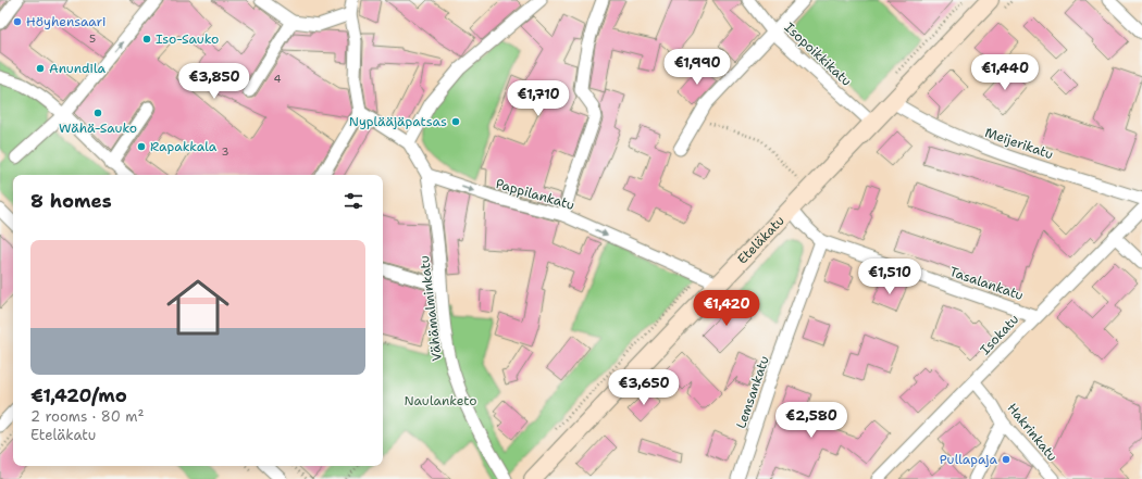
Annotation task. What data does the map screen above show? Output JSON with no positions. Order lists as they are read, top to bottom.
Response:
{
  "streets": {
    "main road": ["Eteläkatu"],
    "street": [
      "Isopoikkikatu",
      "Meijerikatu",
      "Pappilankatu",
      "Tasalankatu",
      "Vähämalminkatu",
      "Isokatu",
      "Lemsankatu",
      "Hakrinkatu"
    ]
  },
  "crossings": [
    ["Isopoikkikatu", "Eteläkatu"],
    ["Meijerikatu", "Eteläkatu"],
    ["Pappilankatu", "Eteläkatu"],
    ["Pappilankatu", "Vähämalminkatu"],
    ["Eteläkatu", "Tasalankatu"],
    ["Tasalankatu", "Isokatu"],
    ["Tasalankatu", "Lemsankatu"],
    ["Isokatu", "Hakrinkatu"]
  ],
  "one_way": ["Pappilankatu"],
  "parks": ["Naulanketo"],
  "places": [
    "Höyhensaari",
    "Iso-Sauko",
    "Anundila",
    "Wähä-Sauko",
    "Nyplääjäpatsas",
    "Rapakkala",
    "Pullapaja"
  ],
  "house_numbers": ["5", "4", "3"],
  "page": {
    "price": [
      "€1,990",
      "€1,440",
      "€3,850",
      "€1,710",
      "€1,510",
      "€1,420",
      "€3,650",
      "€2,580"
    ],
    "heading": "8 homes",
    "list": [
      {
        "name": "€1,420/mo",
        "note": "2 rooms · 80 m² · Eteläkatu"
      }
    ]
  }
}
